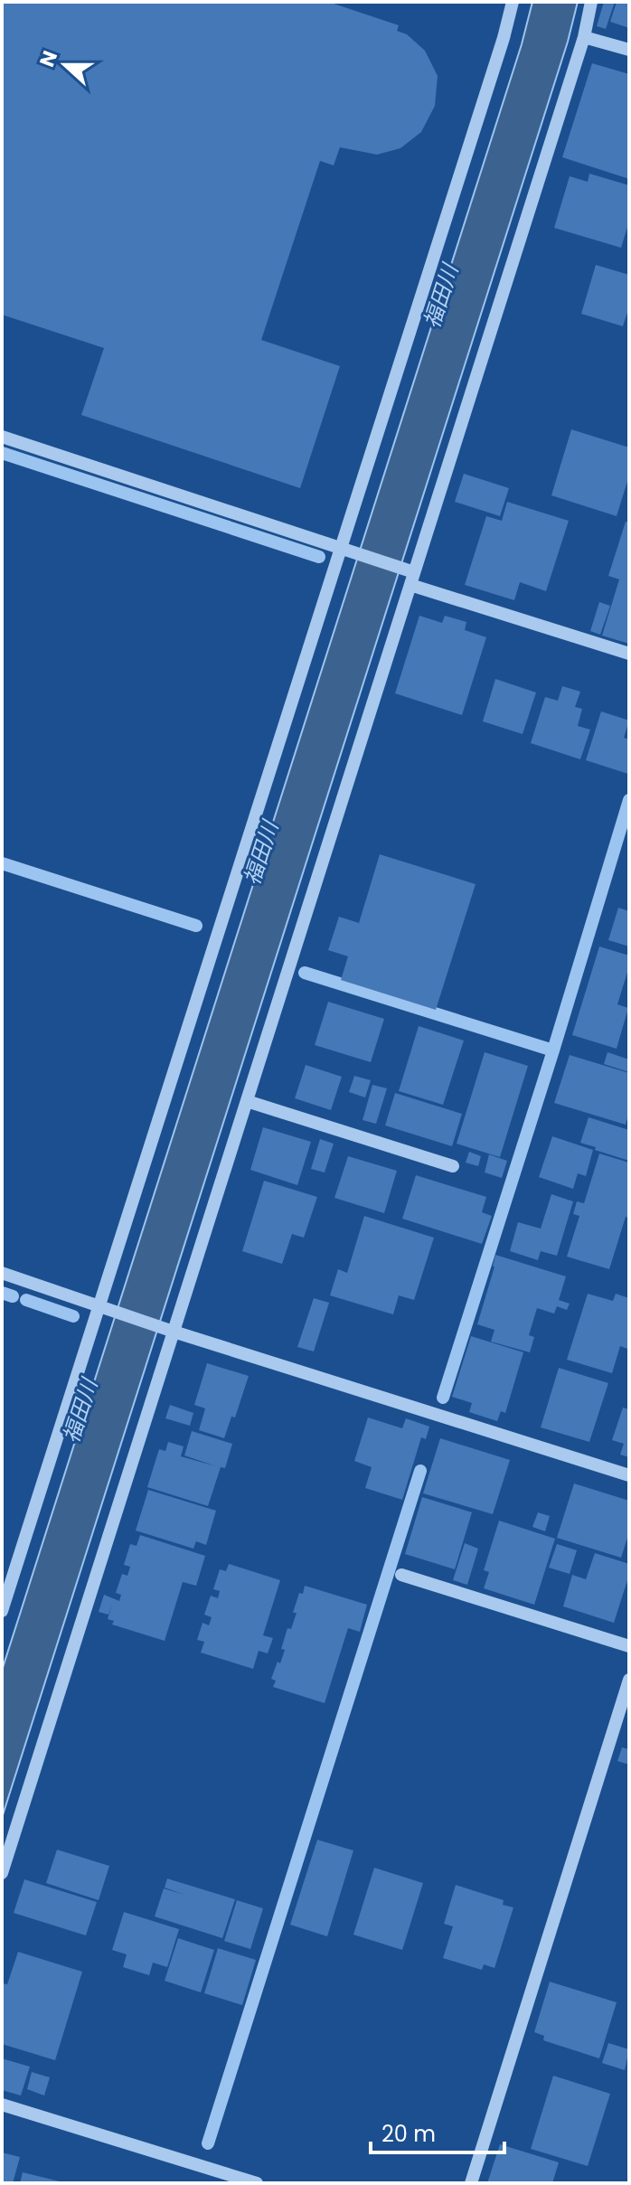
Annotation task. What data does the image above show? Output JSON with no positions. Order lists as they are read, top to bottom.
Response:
{
  "water": ["福田川"],
  "scale_bar": "20 m",
  "north": "left"
}
